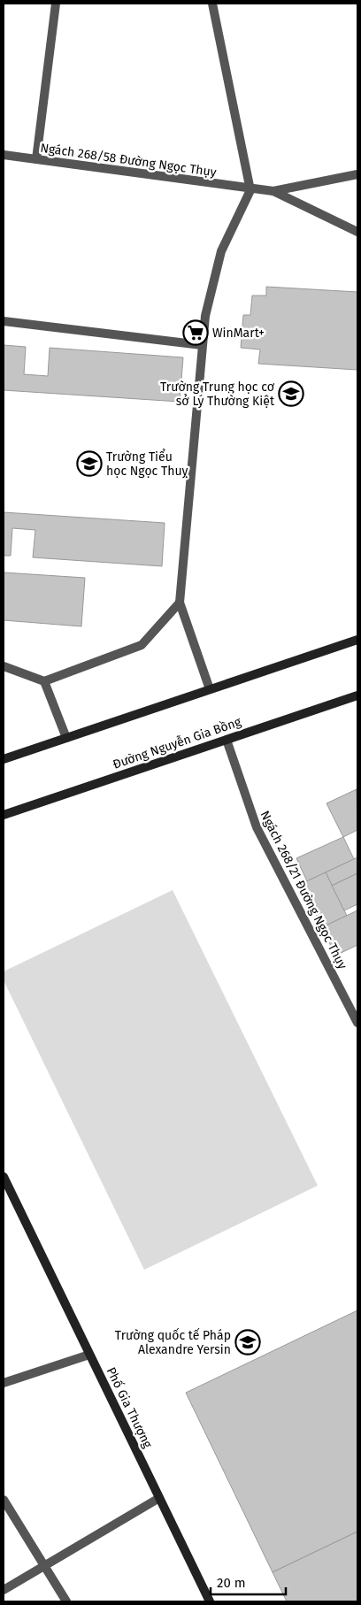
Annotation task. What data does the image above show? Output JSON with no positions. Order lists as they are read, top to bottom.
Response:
{
  "streets": {
    "main road": ["Đường Nguyễn Gia Bồng", "Phố Gia Thượng"],
    "street": ["Ngách 268/58 Đường Ngọc Thụy", "Ngách 268/21 Đường Ngọc Thụy"]
  },
  "crossings": [
    ["Đường Nguyễn Gia Bồng", "Ngách 268/21 Đường Ngọc Thụy"]
  ],
  "places": {
    "supermarket": ["WinMart+"],
    "school or university": ["Trường Trung học cơ sở Lý Thường Kiệt", "Trường Tiểu học Ngọc Thuỵ", "Trường quốc tế Pháp Alexandre Yersin"]
  },
  "scale_bar": "20 m"
}
